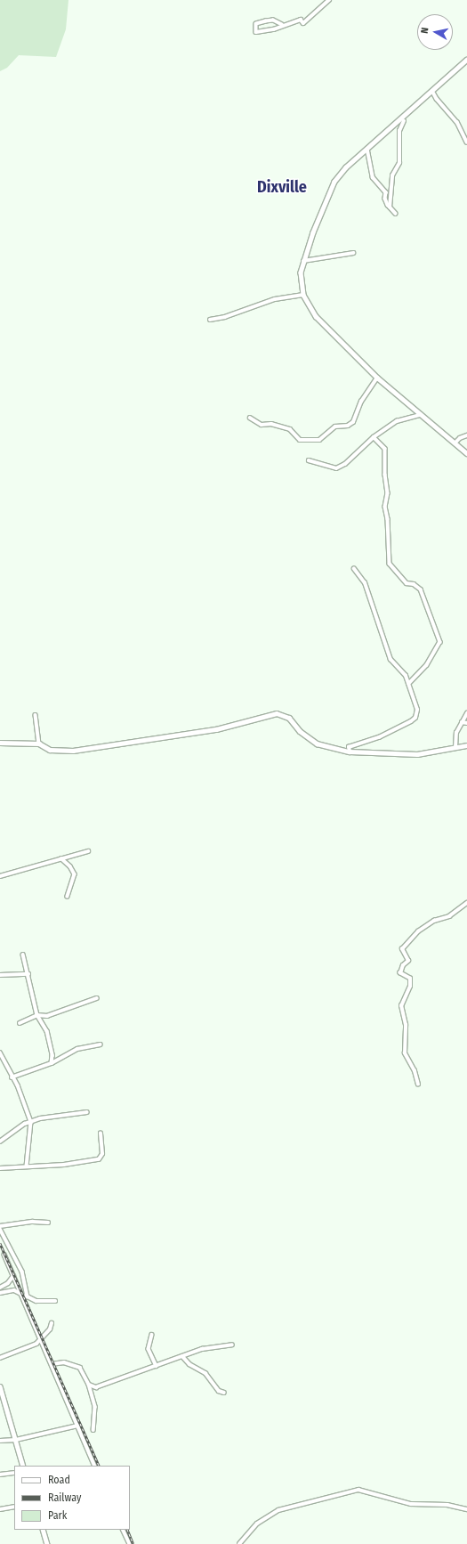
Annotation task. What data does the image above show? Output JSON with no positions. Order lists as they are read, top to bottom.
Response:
{
  "districts": ["Dixville"],
  "legend": ["Road", "Railway", "Park"],
  "north": "left"
}
